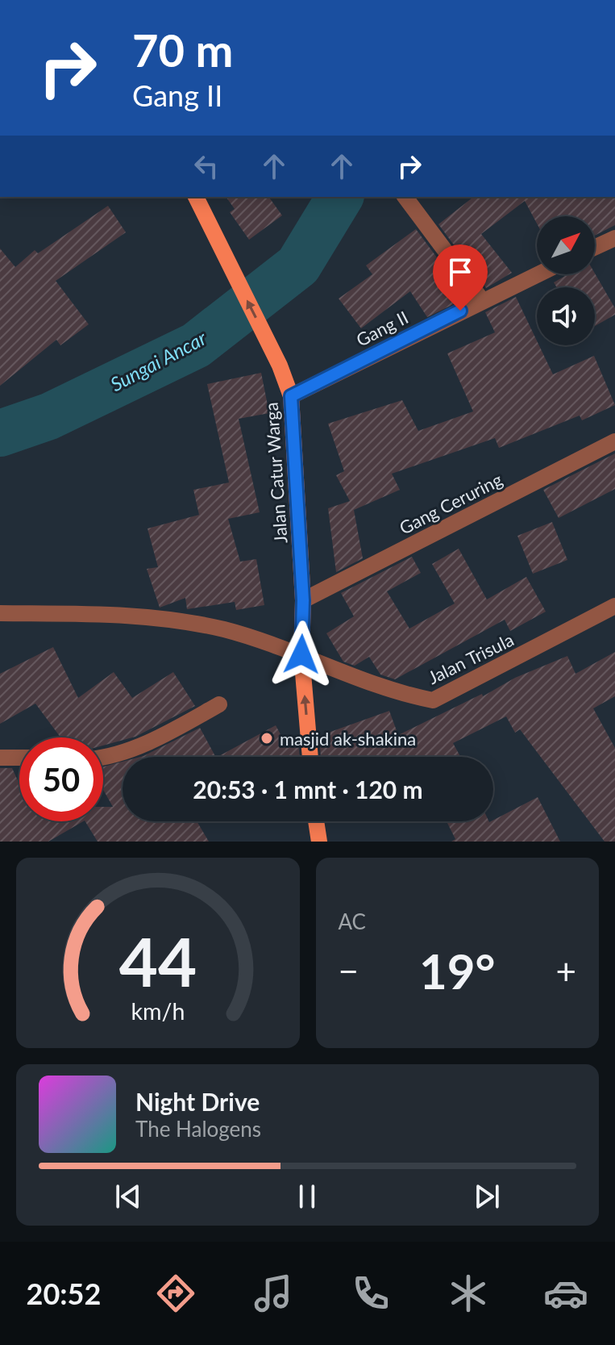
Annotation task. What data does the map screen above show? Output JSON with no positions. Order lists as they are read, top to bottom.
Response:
{
  "streets": {
    "main road": ["Jalan Catur Warga"],
    "street": ["Gang II", "Gang Ceruring", "Jalan Trisula"]
  },
  "crossings": [
    ["Gang II", "Jalan Catur Warga"],
    ["Jalan Catur Warga", "Gang Ceruring"],
    ["Jalan Catur Warga", "Jalan Trisula"]
  ],
  "one_way": ["Jalan Catur Warga"],
  "water": ["Sungai Ancar"],
  "places": ["masjid ak-shakina"],
  "north": "top right",
  "page": {
    "turn": ["70 m", "Gang II"],
    "limit": "50",
    "trip": "20:53 · 1 mnt · 120 m",
    "tile": "AC",
    "heat": ["−", "19°", "+"],
    "song": ["Night Drive", "The Halogens"],
    "tabs": "20:52",
    "gauge": ["44", "km/h"]
  }
}
